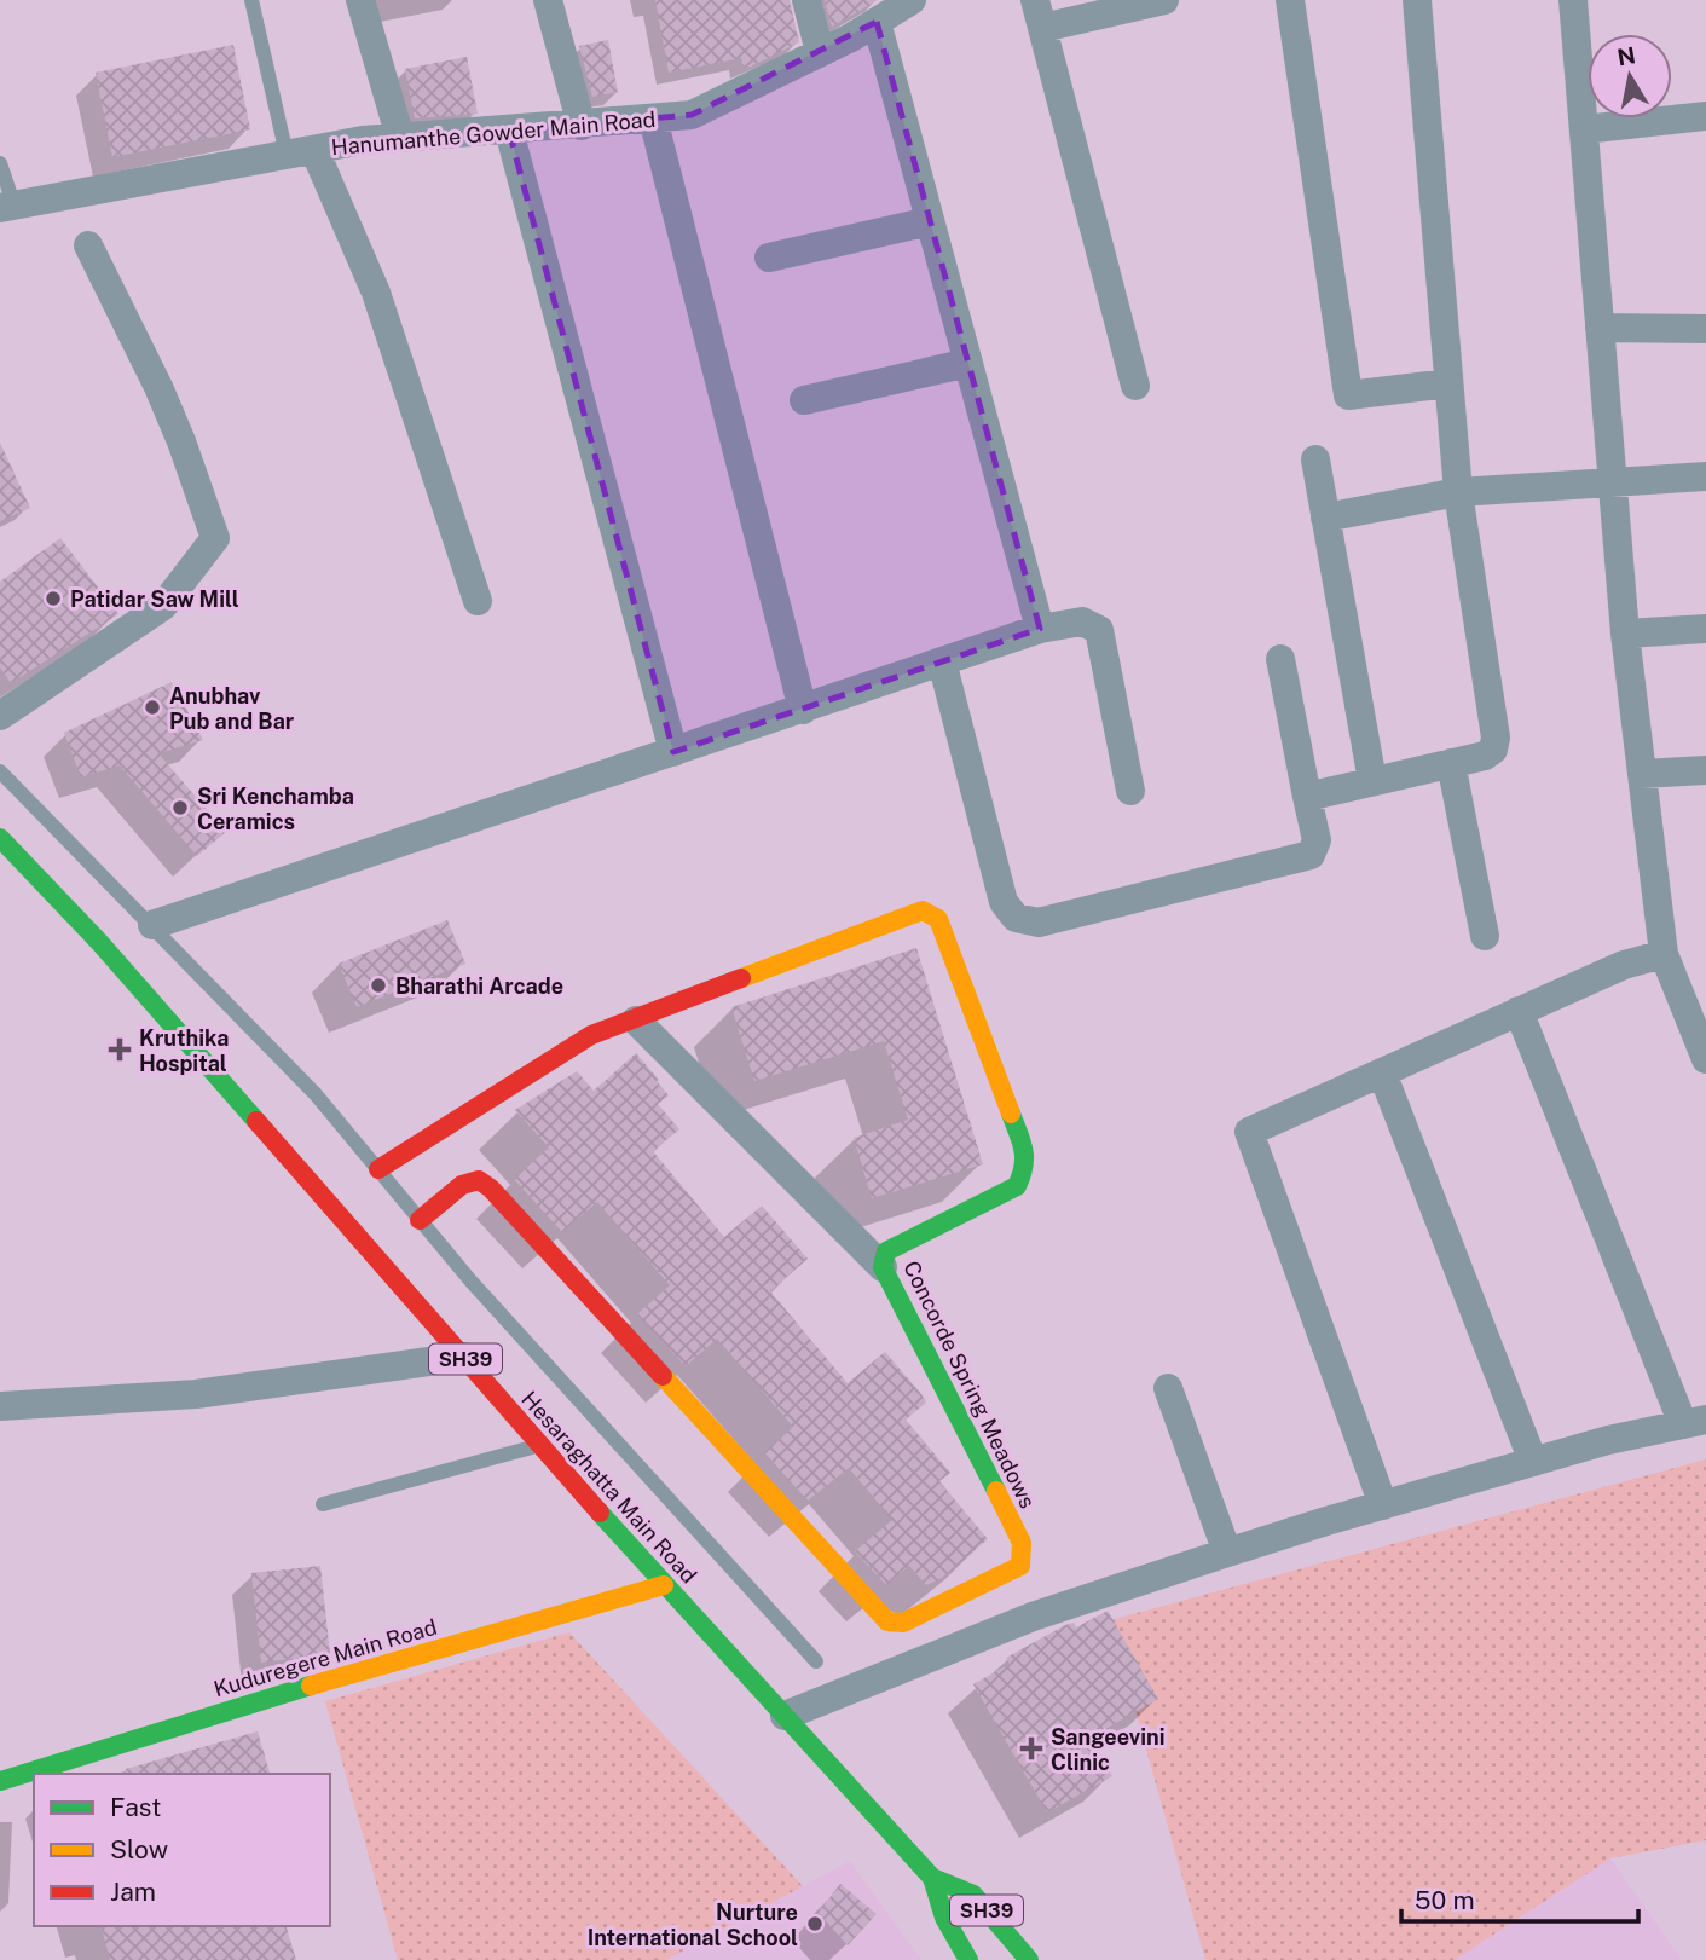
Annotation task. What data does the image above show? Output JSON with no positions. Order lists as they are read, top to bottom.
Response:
{
  "streets": {
    "street": [
      "Hanumanthe Gowder Main Road",
      "SH39",
      "Concorde Spring Meadows",
      "Hesaraghatta Main Road",
      "Kuduregere Main Road"
    ]
  },
  "crossings": [
    ["Hesaraghatta Main Road", "Kuduregere Main Road"]
  ],
  "places": {
    "other": [
      "Patidar Saw Mill",
      "Anubhav Pub and Bar",
      "Sri Kenchamba Ceramics",
      "Bharathi Arcade",
      "Nurture International School"
    ],
    "health": ["Kruthika Hospital", "Sangeevini Clinic"]
  },
  "legend": ["Fast", "Slow", "Jam"],
  "scale_bar": "50 m",
  "north": "top"
}
